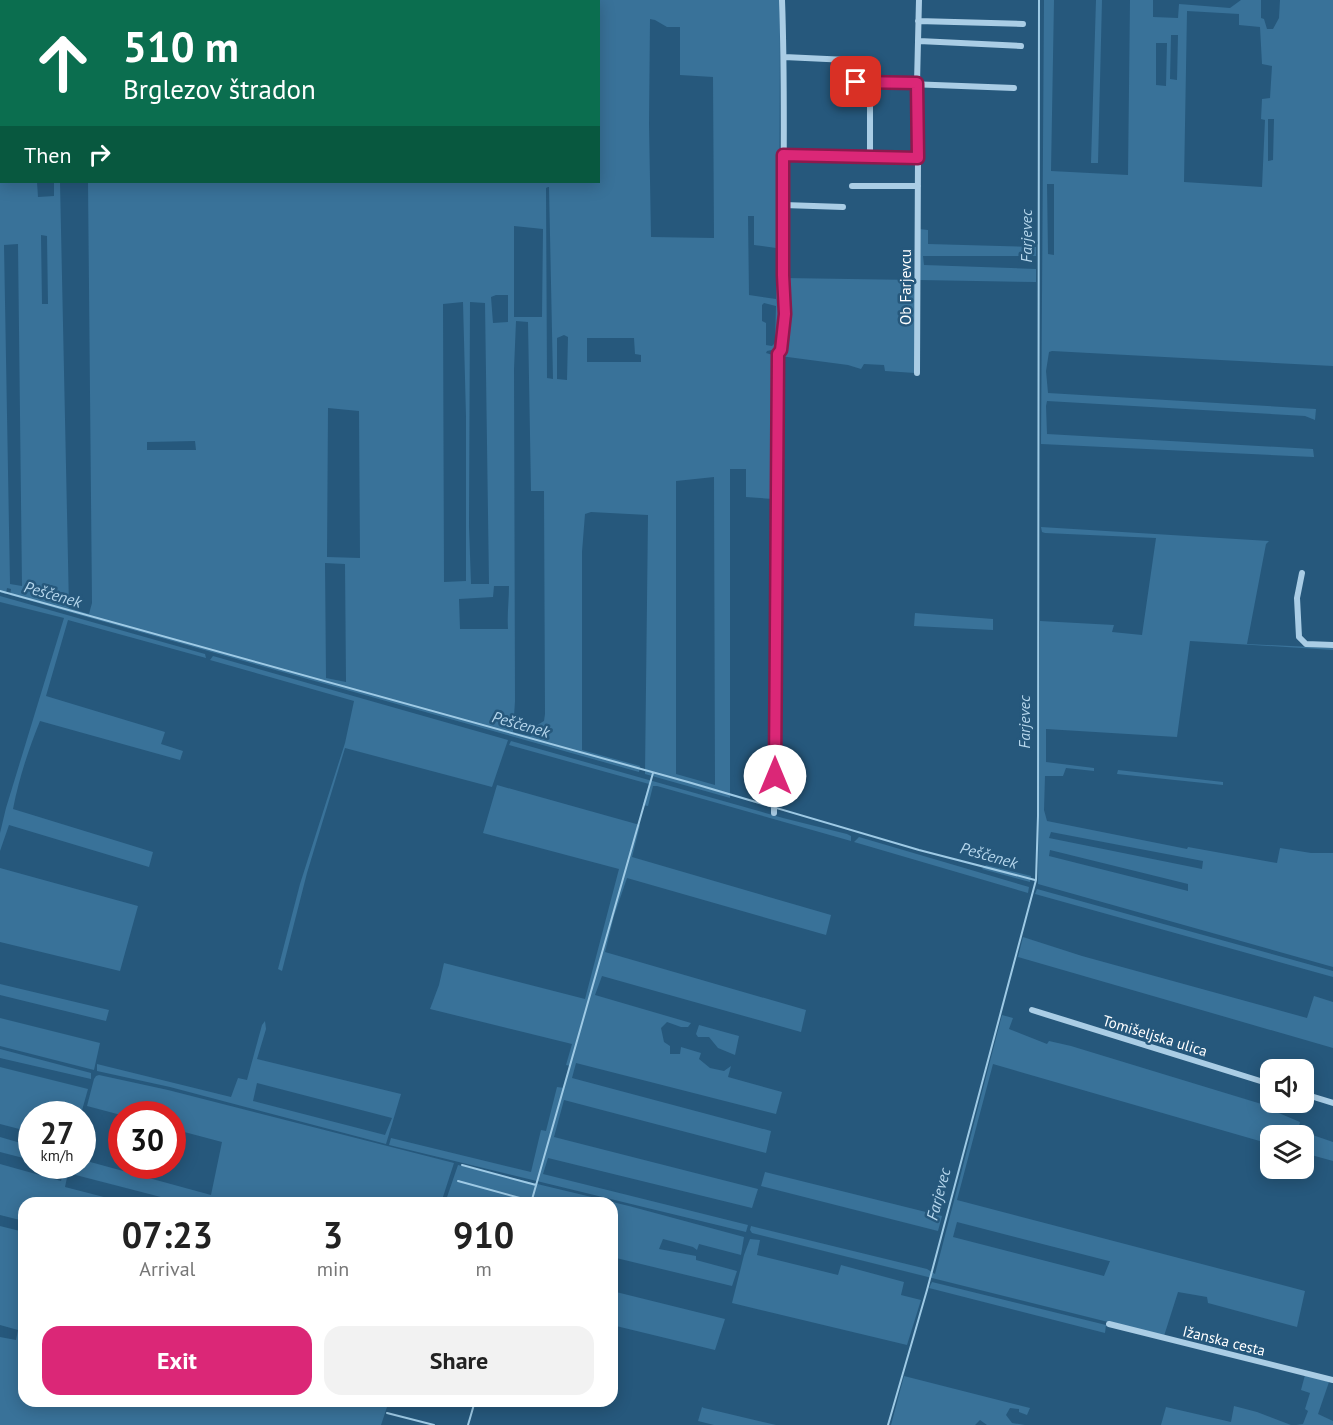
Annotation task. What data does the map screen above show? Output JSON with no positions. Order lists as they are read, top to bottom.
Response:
{
  "streets": {
    "street": ["Ob Farjevcu", "Tomišeljska ulica", "Ižanska cesta"]
  },
  "water": ["Farjevec", "Peščenek"],
  "page": {
    "turn": ["510 m", "Brglezov štradon"],
    "then": "Then",
    "speed": "27 km/h",
    "limit": "30",
    "eta": [
      "07:23",
      "Arrival",
      "3",
      "min",
      "910",
      "m"
    ],
    "buttons": ["Exit", "Share"]
  }
}
